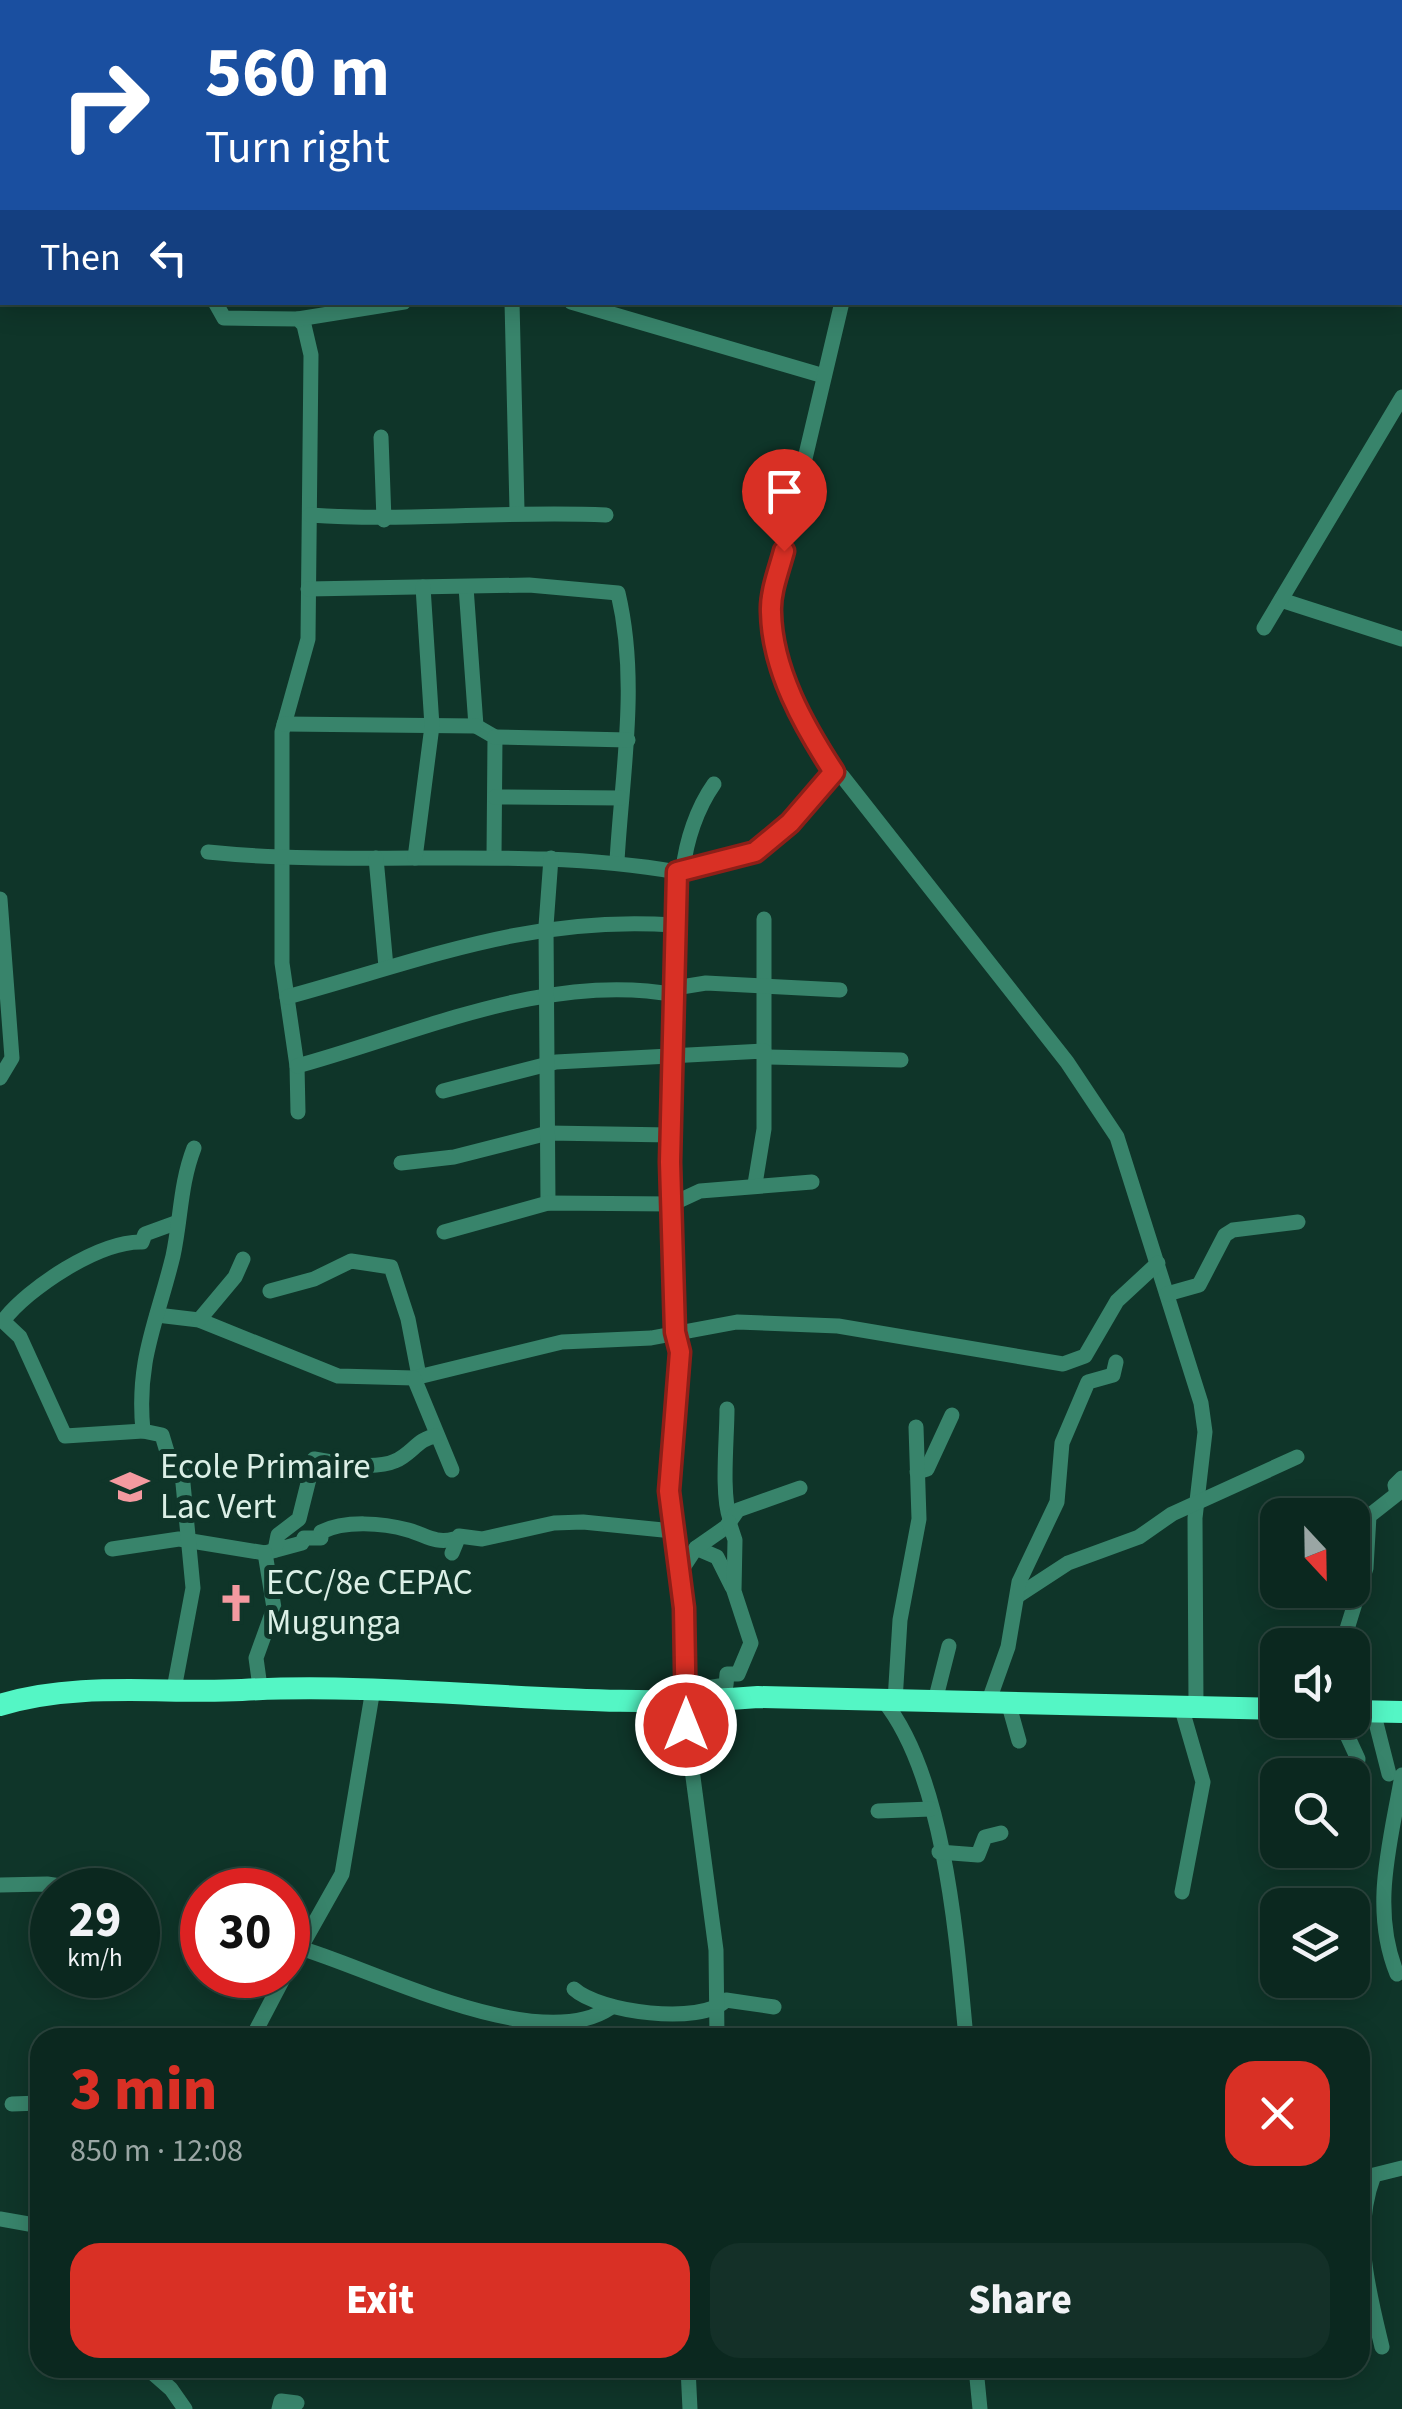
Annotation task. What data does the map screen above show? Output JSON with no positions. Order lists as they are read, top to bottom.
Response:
{
  "places": {
    "school or university": ["Ecole Primaire Lac Vert"],
    "church": ["ECC/8e CEPAC Mugunga"]
  },
  "north": "bottom",
  "page": {
    "turn": ["560 m", "Turn right"],
    "then": "Then",
    "speed": "29 km/h",
    "limit": "30",
    "heading": ["3 min", "850 m · 12:08"],
    "buttons": ["Exit", "Share"]
  }
}
